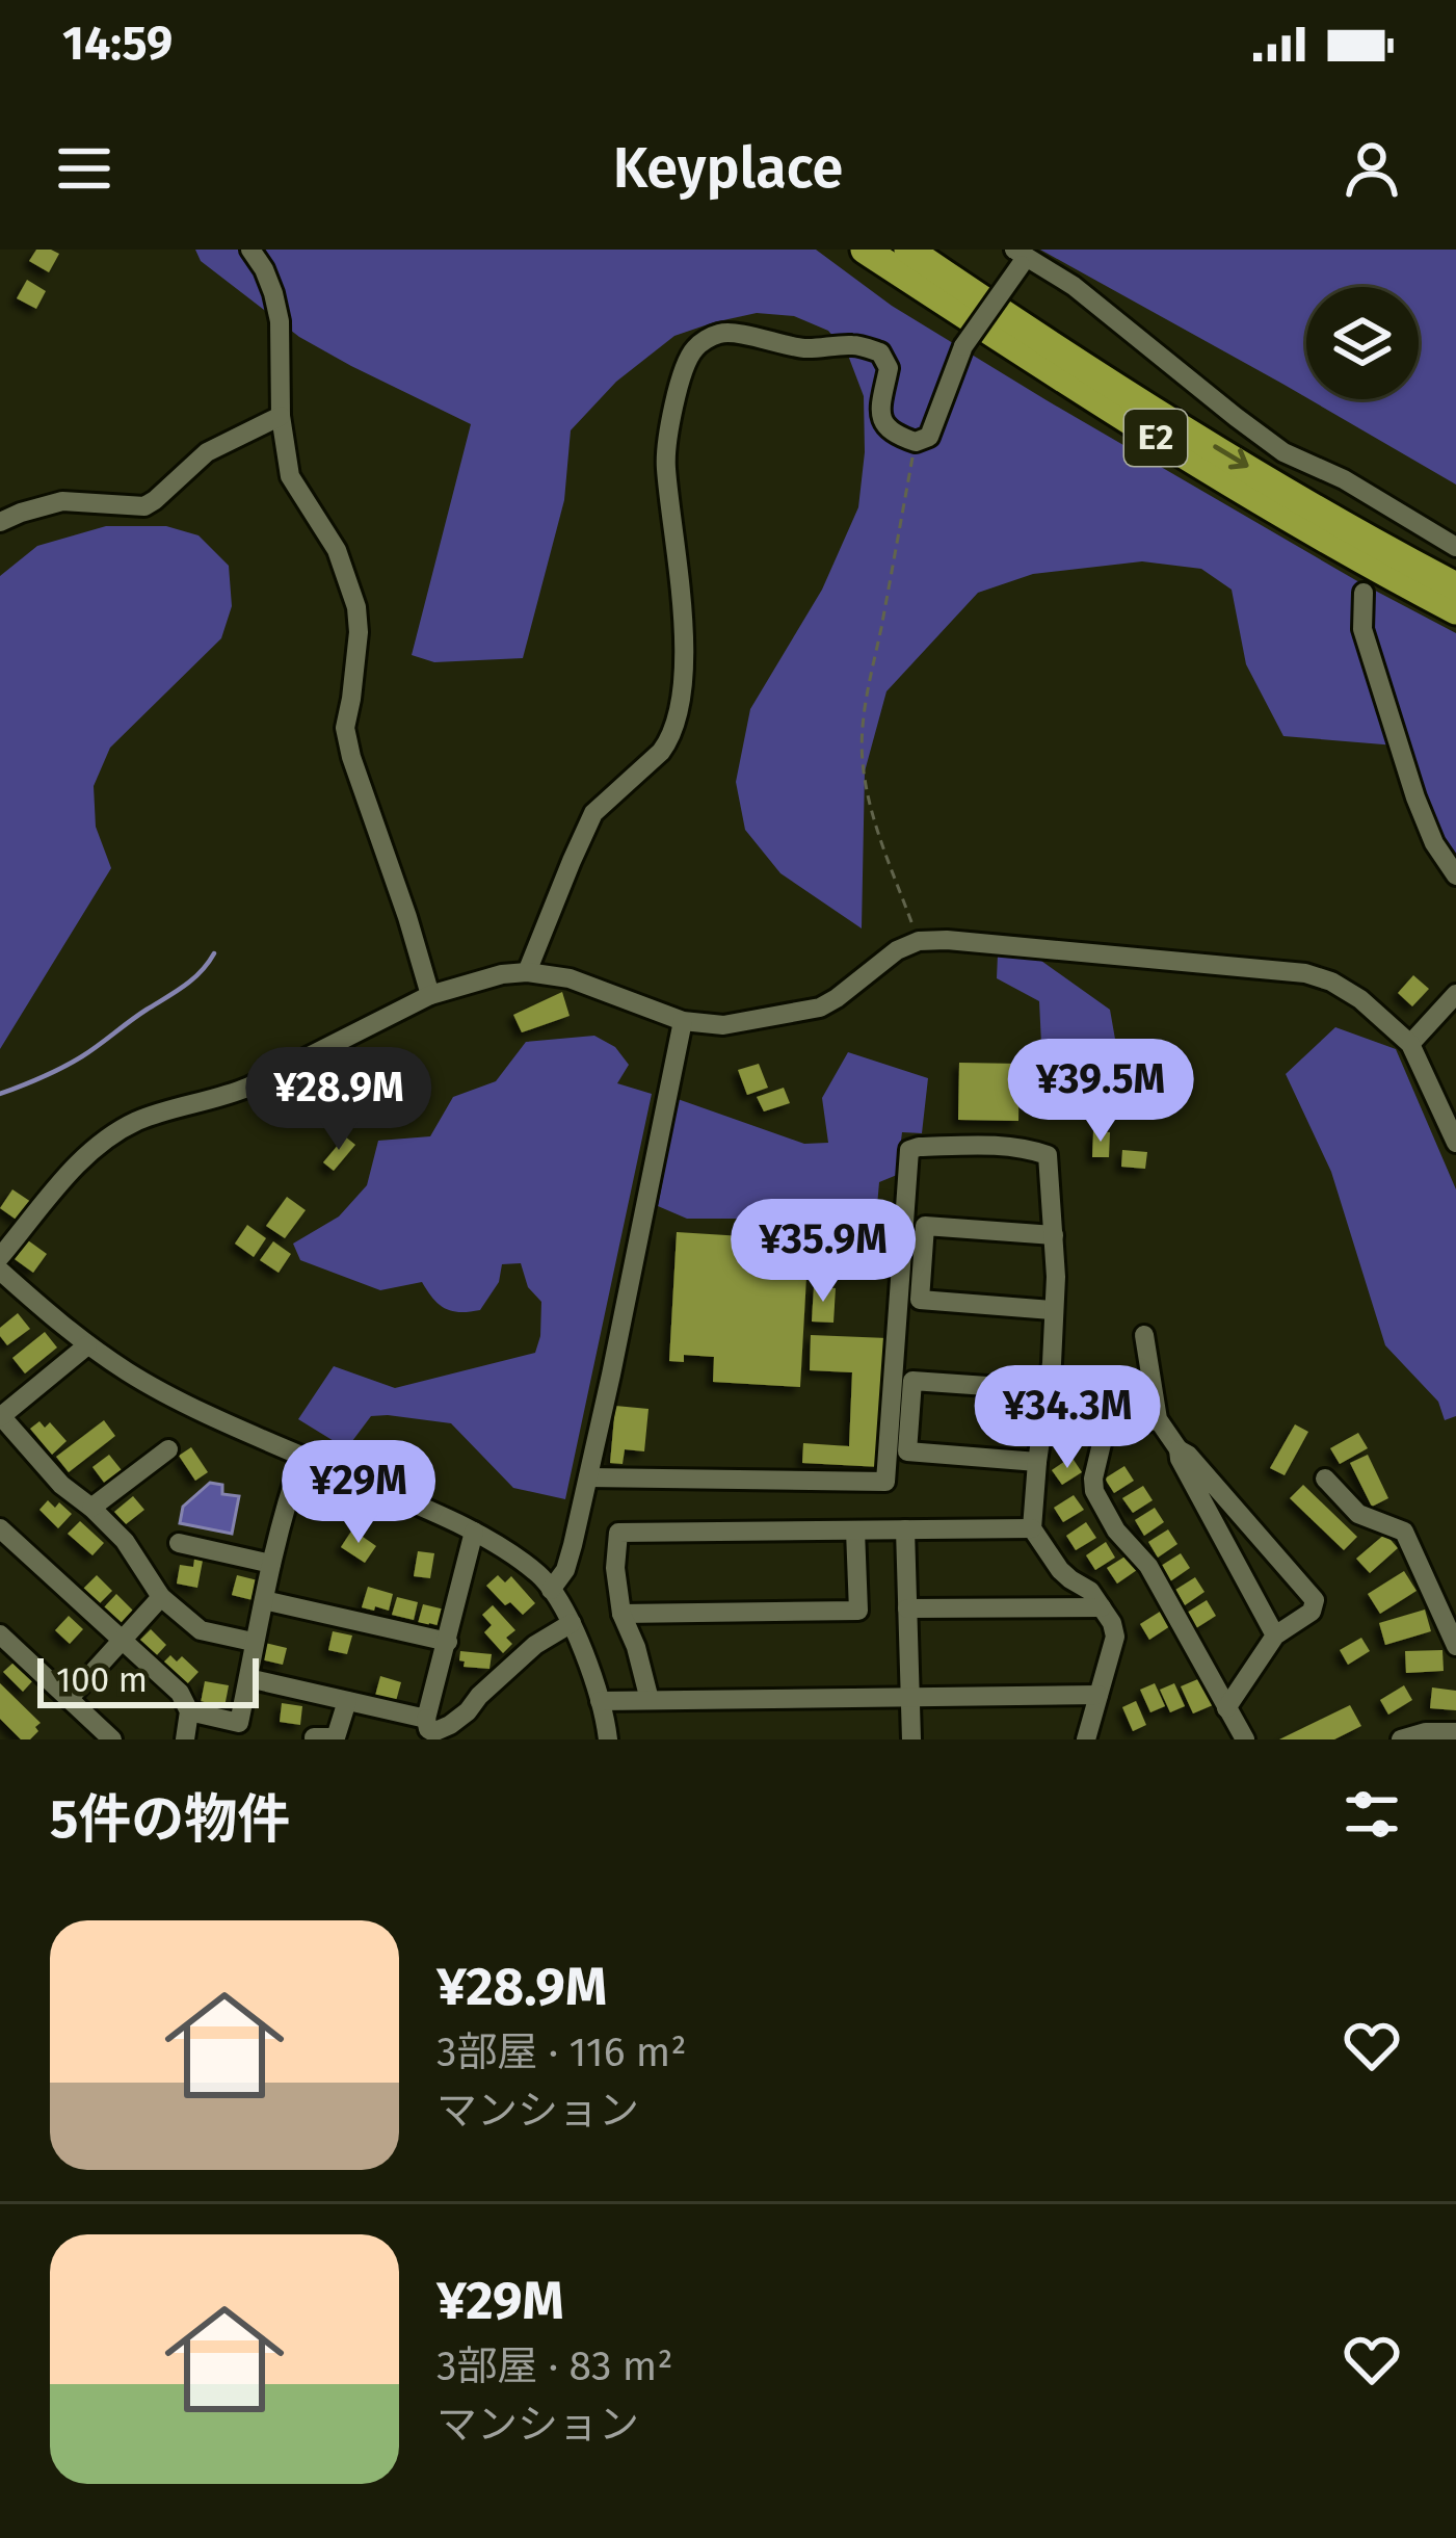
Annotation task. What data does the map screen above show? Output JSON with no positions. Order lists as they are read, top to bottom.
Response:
{
  "streets": {
    "highway": ["E2"]
  },
  "scale_bar": "100 m",
  "page": {
    "status": "14:59",
    "header": "Keyplace",
    "price": [
      "¥39.5M",
      "¥28.9M",
      "¥35.9M",
      "¥34.3M",
      "¥29M"
    ],
    "scale": "100 m",
    "heading": "5件の物件",
    "list": [
      {
        "name": "¥28.9M",
        "note": "3部屋 · 116 m² · マンション"
      },
      {
        "name": "¥29M",
        "note": "3部屋 · 83 m² · マンション"
      }
    ]
  }
}
